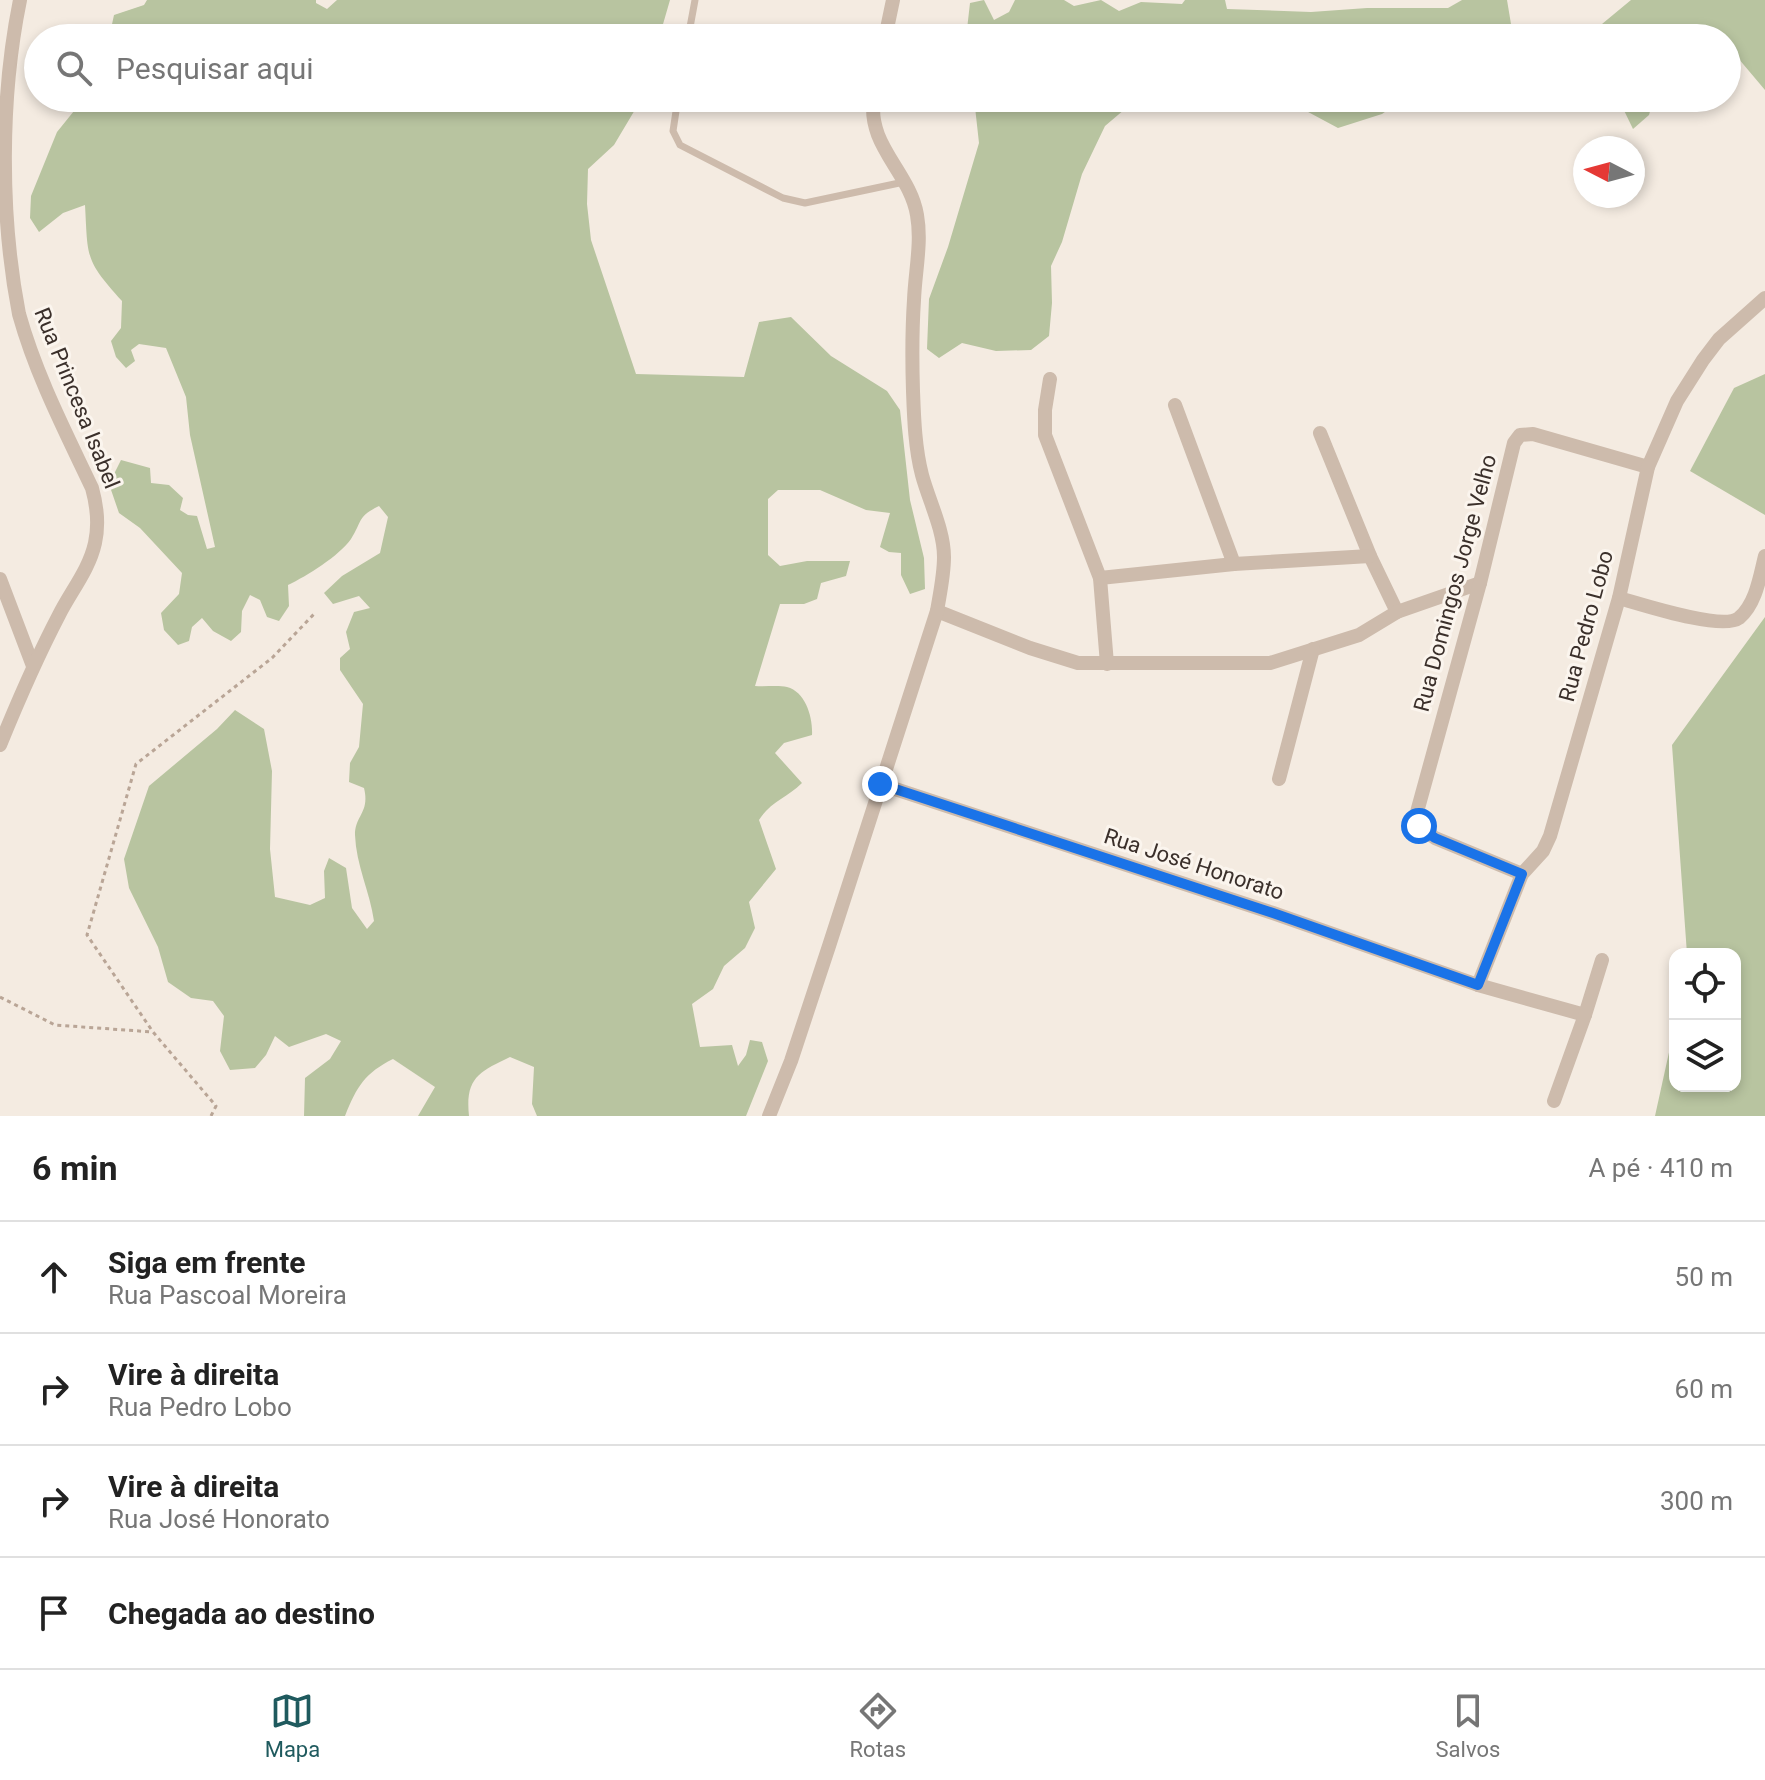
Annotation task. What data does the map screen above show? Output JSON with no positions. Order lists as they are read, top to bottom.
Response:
{
  "streets": {
    "street": [
      "Rua Princesa Isabel",
      "Rua Domingos Jorge Velho",
      "Rua Pedro Lobo",
      "Rua José Honorato"
    ]
  },
  "crossings": [
    ["Rua Domingos Jorge Velho", "Rua Pedro Lobo"],
    ["Rua Pedro Lobo", "Rua José Honorato"]
  ],
  "north": "left",
  "page": {
    "search": "Pesquisar aqui",
    "heading": ["6 min", "A pé · 410 m"],
    "list": [
      ["Siga em frente", "Rua Pascoal Moreira", "50 m"],
      ["Vire à direita", "Rua Pedro Lobo", "60 m"],
      ["Vire à direita", "Rua José Honorato", "300 m"],
      "Chegada ao destino"
    ],
    "nav": ["Mapa", "Rotas", "Salvos"]
  }
}
